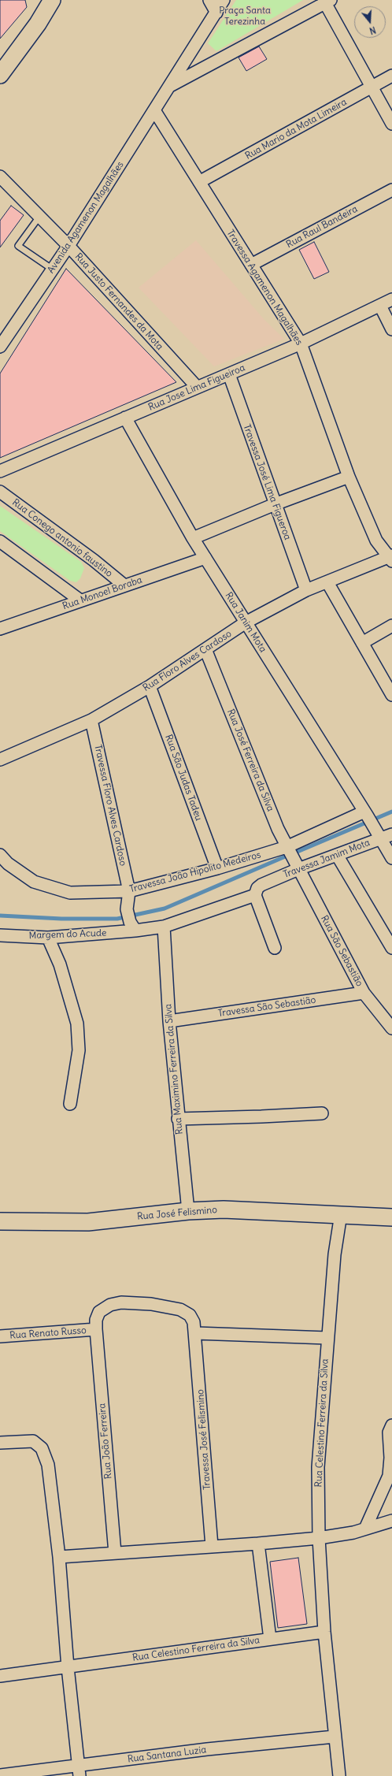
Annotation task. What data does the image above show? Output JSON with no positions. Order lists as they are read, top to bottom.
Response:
{
  "streets": {
    "street": [
      "Rua Mario da Mota Limeira",
      "Avenida Agamenon Magalhães",
      "Rua Raul Bandeira",
      "Travessa Agamenon Magalhães",
      "Rua Justo Fernandes da Mota",
      "Rua Jose Lima Figueiroa",
      "Travessa José Lima Figueroa",
      "Rua Conego antonio faustino",
      "Rua Monoel Boraba",
      "Rua Janim Mota",
      "Rua Floro Alves Cardoso",
      "Rua José Ferreira da Silva",
      "Rua São Judas Tadeu",
      "Travessa Floro Alves Cardoso",
      "Travessa Jamim Mota",
      "Travessa João Hipolito Medeiros",
      "Margem do Acude",
      "Rua São Sebastião",
      "Travessa São Sebastião",
      "Rua Maximino Ferreira da Silva",
      "Rua José Felismino",
      "Rua Renato Russo",
      "Rua Celestino Ferreira da Silva",
      "Travessa José Felismino",
      "Rua João Ferreira",
      "Rua Santana Luzia"
    ]
  },
  "crossings": [
    ["Rua Mario da Mota Limeira", "Travessa Agamenon Magalhães"],
    ["Avenida Agamenon Magalhães", "Travessa Agamenon Magalhães"],
    ["Avenida Agamenon Magalhães", "Rua Justo Fernandes da Mota"],
    ["Rua Raul Bandeira", "Travessa Agamenon Magalhães"],
    ["Travessa Agamenon Magalhães", "Rua Jose Lima Figueiroa"],
    ["Travessa Agamenon Magalhães", "Rua Floro Alves Cardoso"],
    ["Rua Justo Fernandes da Mota", "Rua Jose Lima Figueiroa"],
    ["Rua Jose Lima Figueiroa", "Travessa José Lima Figueroa"],
    ["Rua Jose Lima Figueiroa", "Rua Janim Mota"],
    ["Travessa José Lima Figueroa", "Rua Floro Alves Cardoso"],
    ["Rua Conego antonio faustino", "Rua Monoel Boraba"],
    ["Rua Monoel Boraba", "Rua Janim Mota"],
    ["Rua Janim Mota", "Rua Floro Alves Cardoso"],
    ["Rua Janim Mota", "Travessa Jamim Mota"],
    ["Rua Janim Mota", "Travessa João Hipolito Medeiros"],
    ["Rua Floro Alves Cardoso", "Rua José Ferreira da Silva"],
    ["Rua Floro Alves Cardoso", "Rua São Judas Tadeu"],
    ["Rua Floro Alves Cardoso", "Travessa Floro Alves Cardoso"],
    ["Rua José Ferreira da Silva", "Travessa Jamim Mota"],
    ["Rua José Ferreira da Silva", "Travessa João Hipolito Medeiros"],
    ["Rua José Ferreira da Silva", "Rua São Sebastião"],
    ["Rua São Judas Tadeu", "Travessa João Hipolito Medeiros"],
    ["Travessa Floro Alves Cardoso", "Travessa João Hipolito Medeiros"],
    ["Travessa Floro Alves Cardoso", "Margem do Acude"],
    ["Travessa Jamim Mota", "Rua São Sebastião"],
    ["Margem do Acude", "Rua Maximino Ferreira da Silva"],
    ["Rua São Sebastião", "Travessa São Sebastião"],
    ["Travessa São Sebastião", "Rua Maximino Ferreira da Silva"],
    ["Rua Maximino Ferreira da Silva", "Rua José Felismino"],
    ["Rua José Felismino", "Rua Celestino Ferreira da Silva"],
    ["Rua Renato Russo", "Rua João Ferreira"],
    ["Rua Celestino Ferreira da Silva", "Rua Santana Luzia"],
    ["Travessa José Felismino", "Rua João Ferreira"]
  ],
  "parks": ["Praça Santa Terezinha"],
  "north": "bottom"
}
